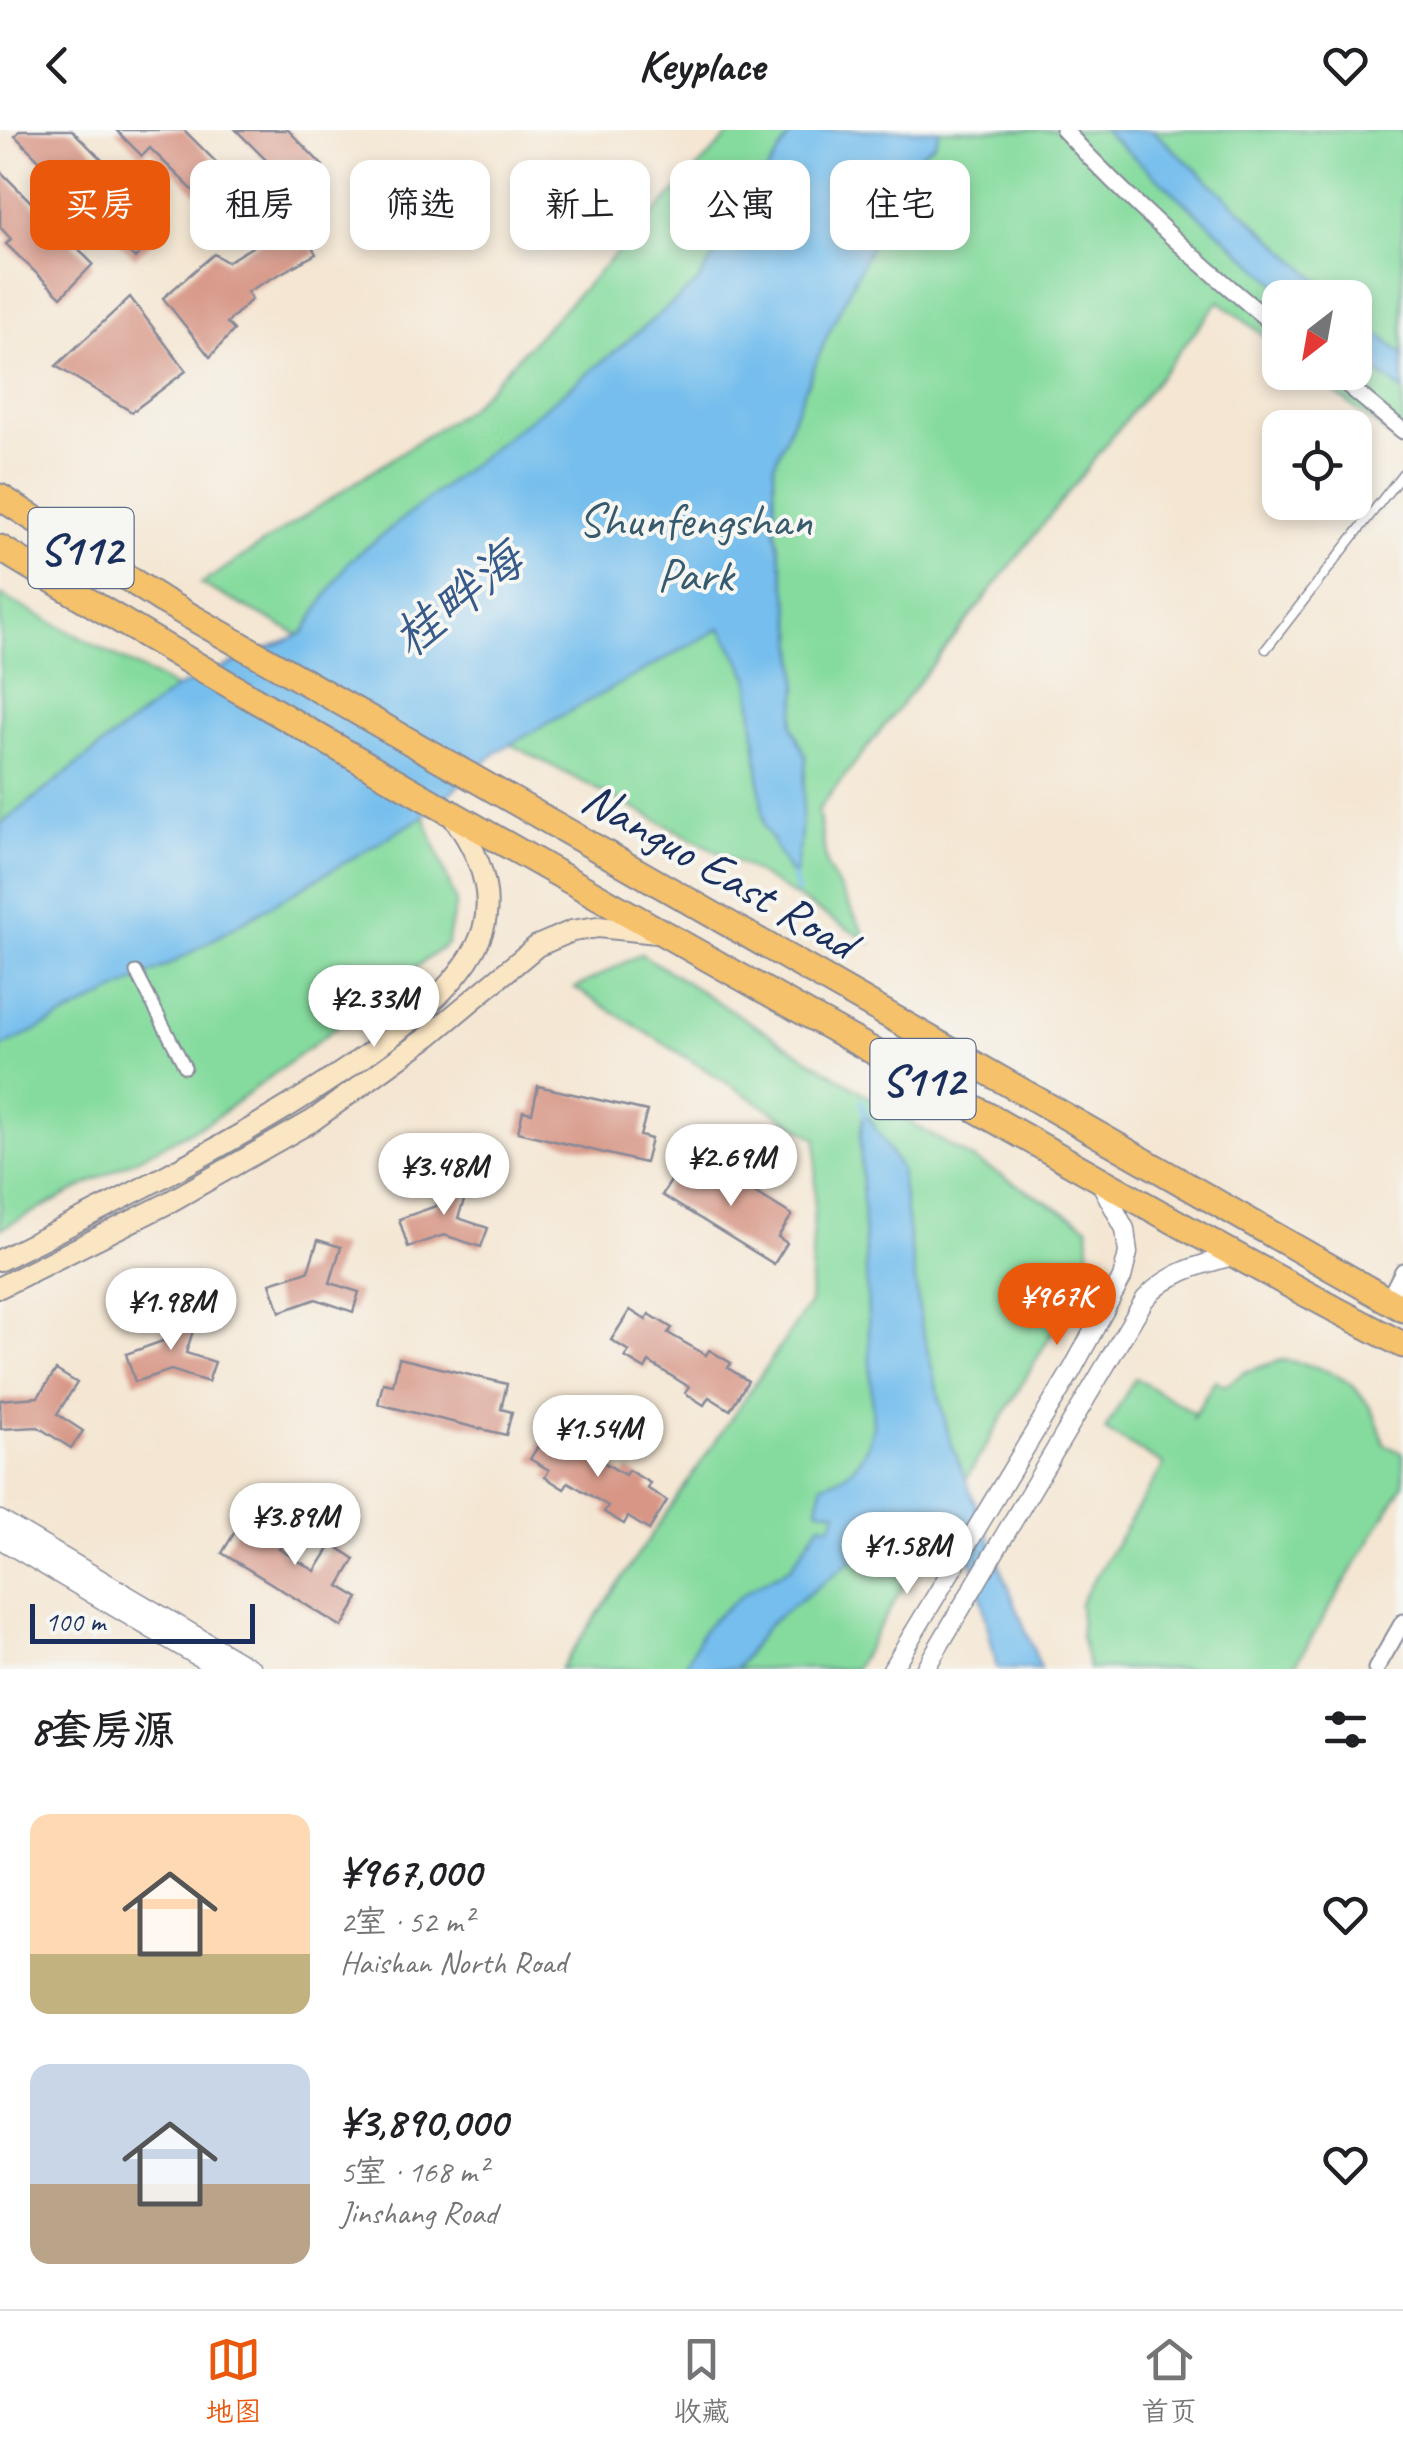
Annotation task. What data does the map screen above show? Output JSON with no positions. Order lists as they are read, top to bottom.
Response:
{
  "streets": {
    "highway": ["S112", "Nanguo East Road"]
  },
  "water": ["桂畔海"],
  "parks": ["Shunfengshan Park"],
  "scale_bar": "100 m",
  "north": "bottom left",
  "page": {
    "header": "Keyplace",
    "chip": [
      "买房",
      "租房",
      "筛选",
      "新上",
      "公寓",
      "住宅"
    ],
    "price": [
      "¥2.33M",
      "¥2.69M",
      "¥3.48M",
      "¥967K",
      "¥1.98M",
      "¥1.54M",
      "¥3.89M",
      "¥1.58M"
    ],
    "scale": "100 m",
    "heading": "8套房源",
    "list": [
      {
        "name": "¥967,000",
        "note": "2室 · 52 m² · Haishan North Road"
      },
      {
        "name": "¥3,890,000",
        "note": "5室 · 168 m² · Jinshang Road"
      }
    ],
    "tabs": ["地图", "收藏", "首页"]
  }
}
